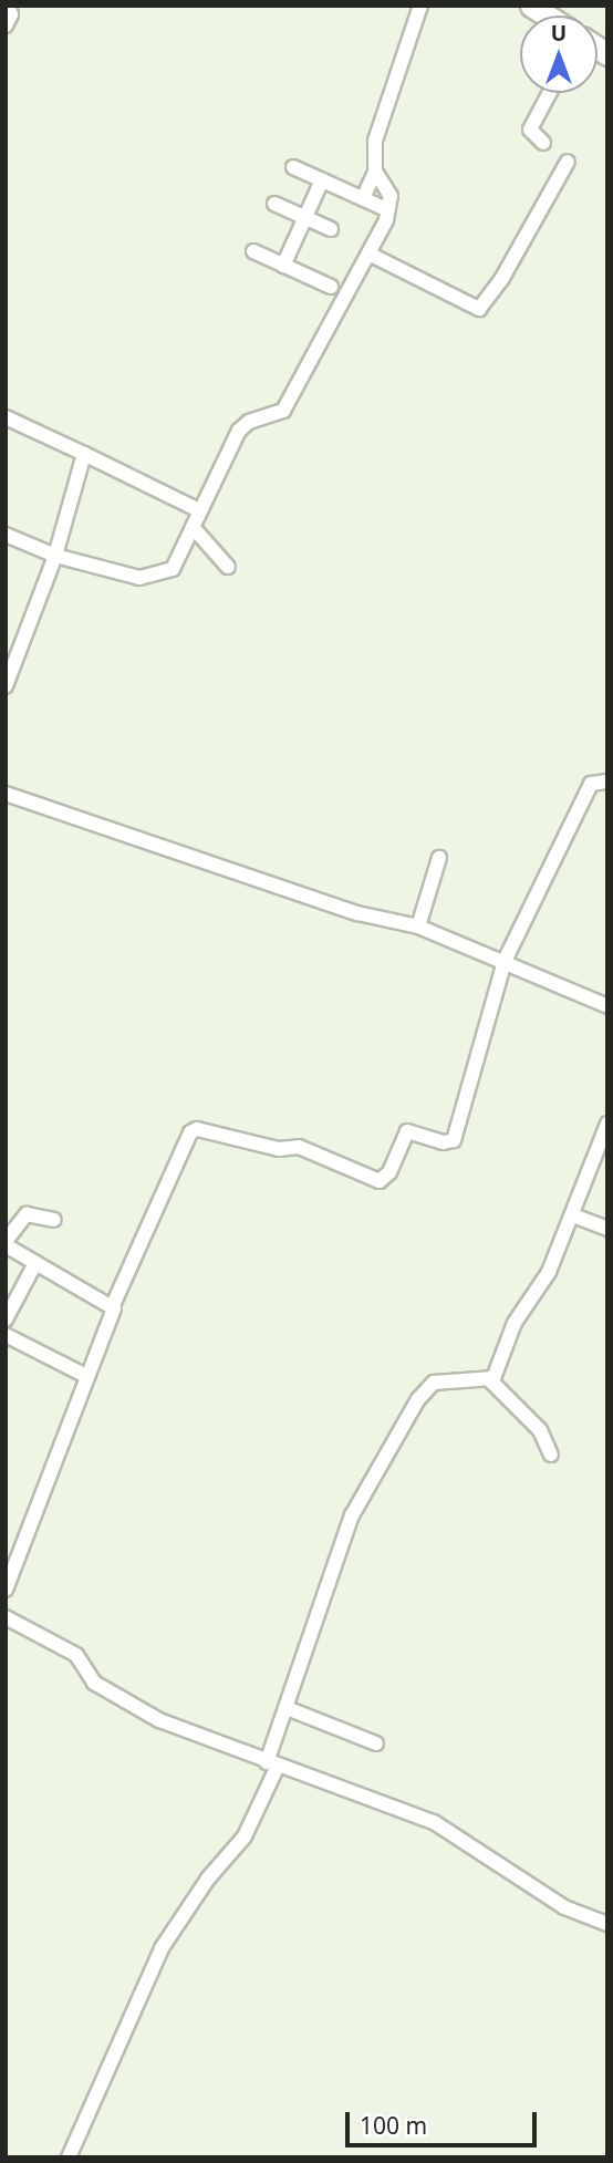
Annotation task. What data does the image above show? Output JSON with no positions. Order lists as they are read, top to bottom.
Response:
{
  "scale_bar": "100 m",
  "north": "top"
}
